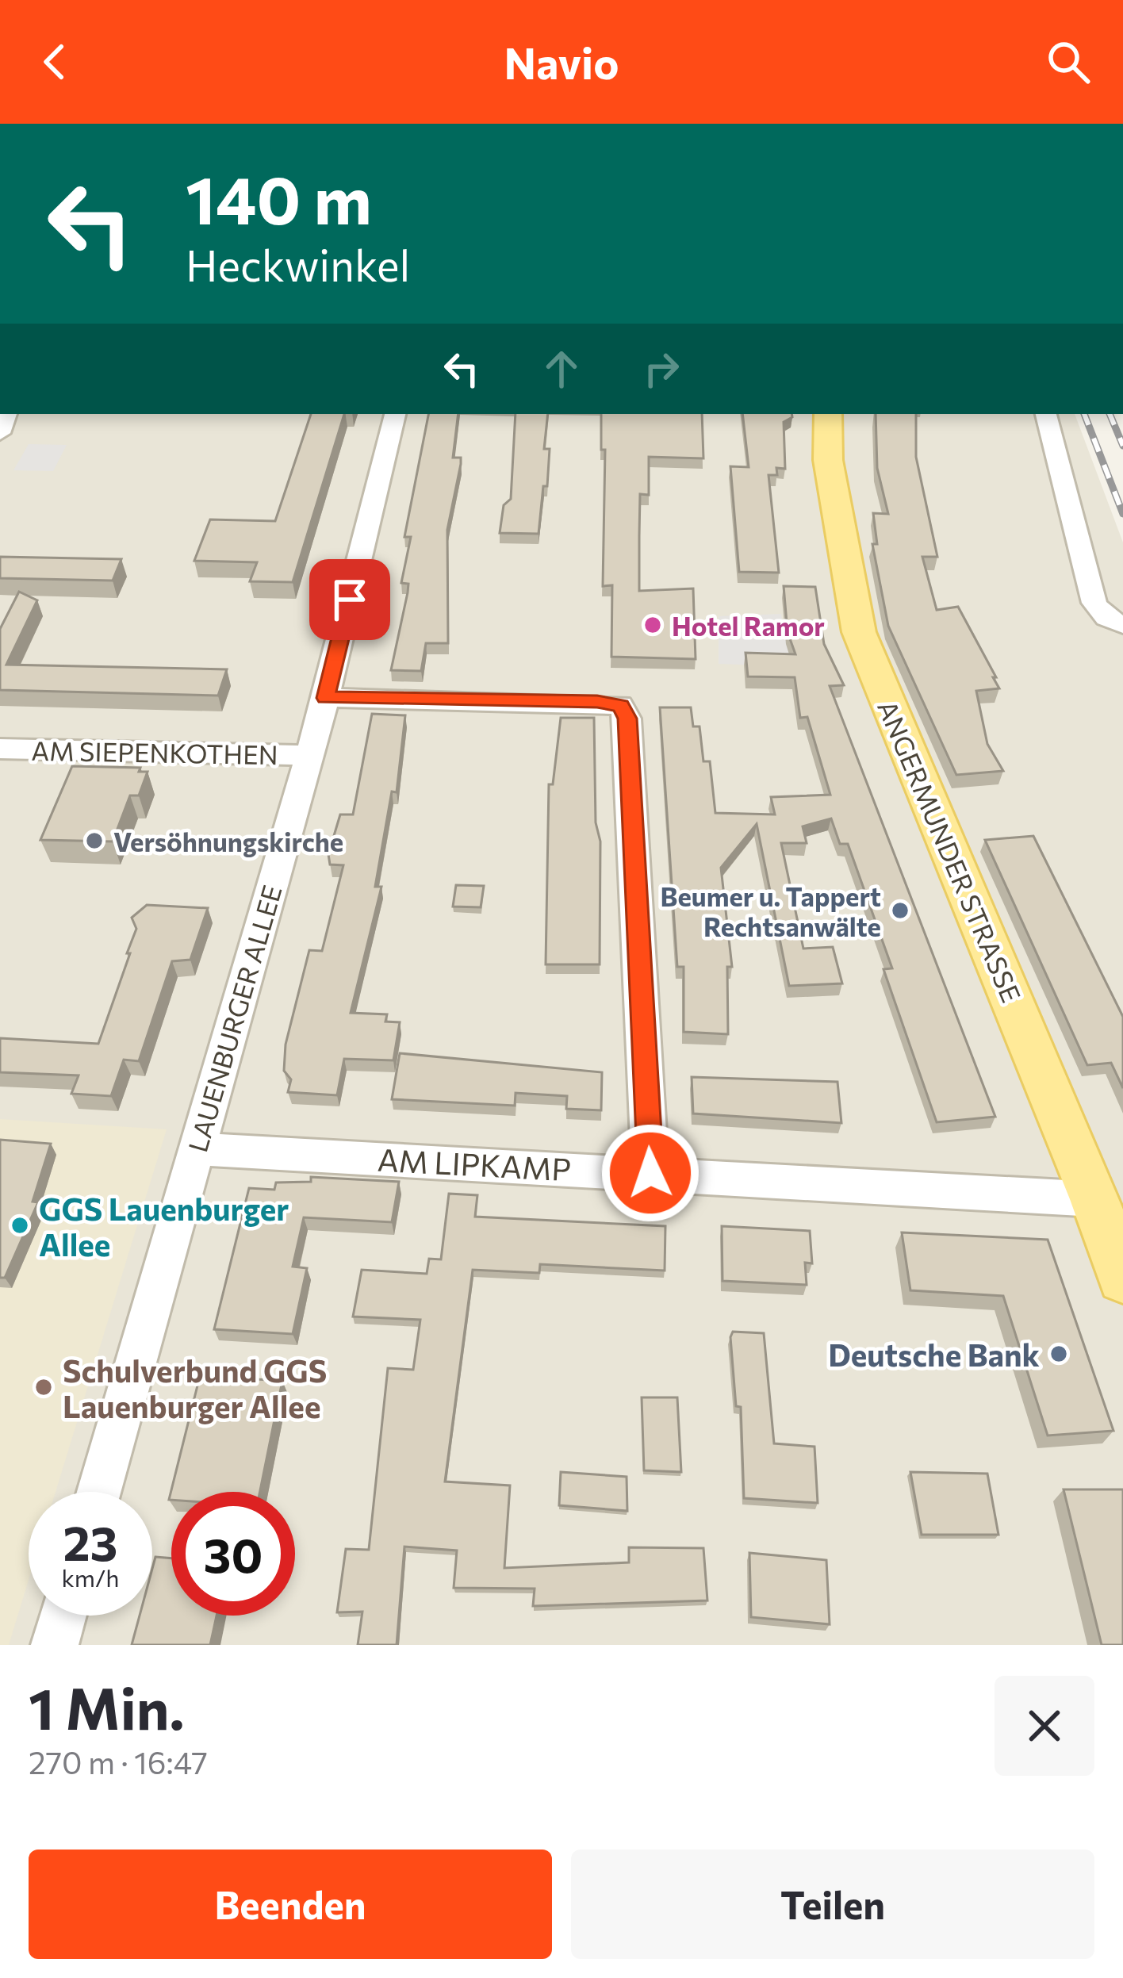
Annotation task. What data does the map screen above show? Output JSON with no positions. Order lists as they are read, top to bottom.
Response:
{
  "streets": {
    "main road": ["ANGERMUNDER STRASSE"],
    "street": ["AM SIEPENKOTHEN", "LAUENBURGER ALLEE", "AM LIPKAMP"]
  },
  "crossings": [
    ["AM SIEPENKOTHEN", "LAUENBURGER ALLEE"],
    ["ANGERMUNDER STRASSE", "AM LIPKAMP"],
    ["LAUENBURGER ALLEE", "AM LIPKAMP"]
  ],
  "places": [
    "Hotel Ramor",
    "Versöhnungskirche",
    "Beumer u. Tappert Rechtsanwälte",
    "GGS Lauenburger Allee",
    "Deutsche Bank",
    "Schulverbund GGS Lauenburger Allee"
  ],
  "page": {
    "header": "Navio",
    "turn": ["140 m", "Heckwinkel"],
    "speed": "23 km/h",
    "limit": "30",
    "heading": ["1 Min.", "270 m · 16:47"],
    "buttons": ["Beenden", "Teilen"]
  }
}
